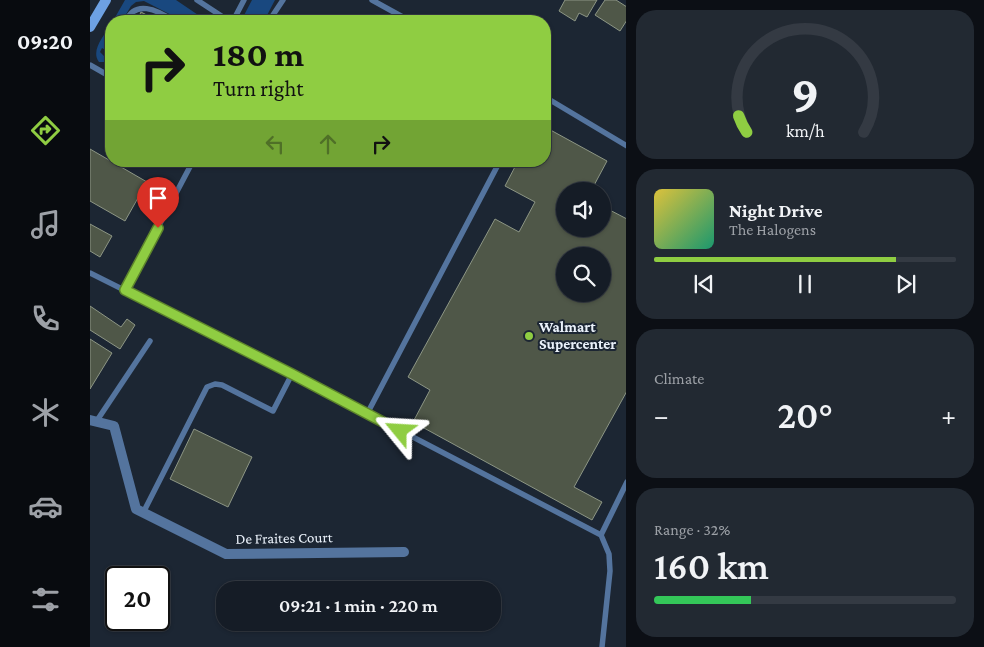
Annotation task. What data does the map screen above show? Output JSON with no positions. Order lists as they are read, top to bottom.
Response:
{
  "streets": {
    "street": ["De Fraites Court"]
  },
  "places": ["Walmart Supercenter"],
  "page": {
    "tabs": "09:20",
    "turn": ["180 m", "Turn right"],
    "song": ["Night Drive", "The Halogens"],
    "tile": [
      "Climate",
      ["Range · 32%", "160 km"]
    ],
    "heat": ["−", "20°", "+"],
    "limit": "20",
    "trip": "09:21 · 1 min · 220 m",
    "gauge": ["9", "km/h"]
  }
}
